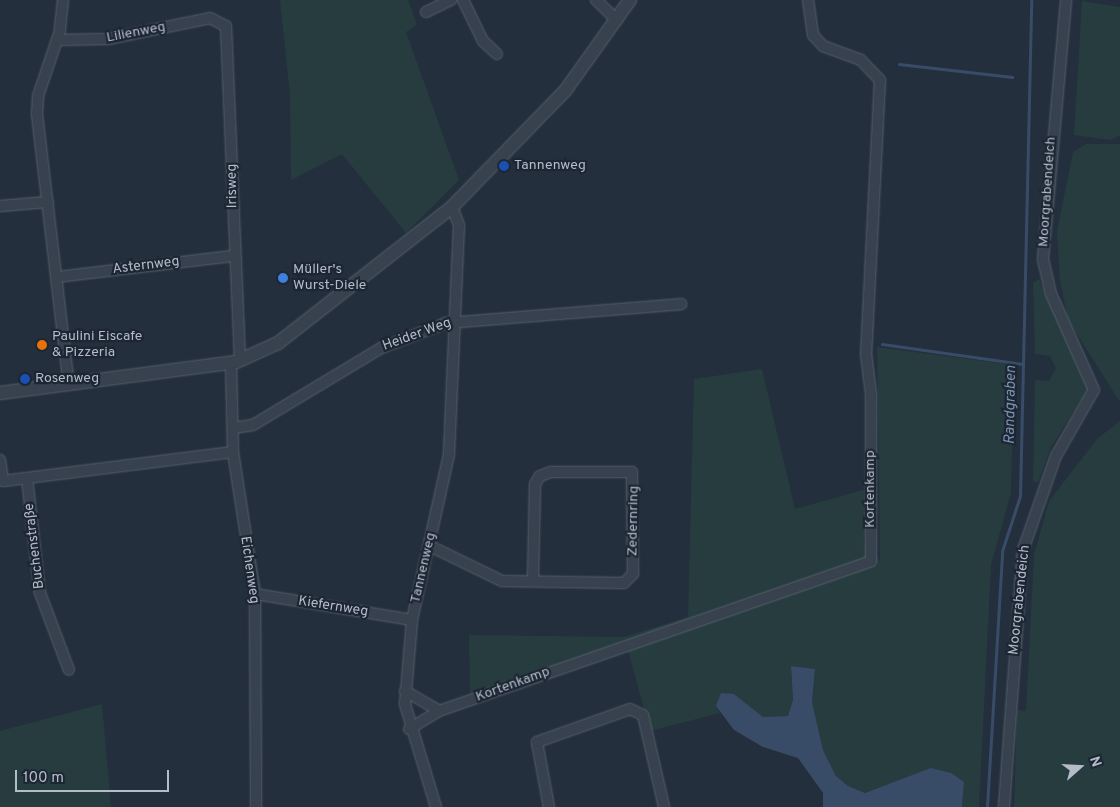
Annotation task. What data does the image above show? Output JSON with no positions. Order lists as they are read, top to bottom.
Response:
{
  "streets": {
    "street": [
      "Lilienweg",
      "Irisweg",
      "Moorgrabendeich",
      "Asternweg",
      "Heider Weg",
      "Kortenkamp",
      "Zedernring",
      "Buchenstraße",
      "Tannenweg",
      "Eichenweg",
      "Kiefernweg"
    ]
  },
  "crossings": [
    ["Lilienweg", "Irisweg"],
    ["Irisweg", "Asternweg"],
    ["Irisweg", "Eichenweg"],
    ["Heider Weg", "Tannenweg"],
    ["Heider Weg", "Eichenweg"],
    ["Kortenkamp", "Tannenweg"],
    ["Zedernring", "Tannenweg"],
    ["Tannenweg", "Kiefernweg"],
    ["Eichenweg", "Kiefernweg"]
  ],
  "water": ["Randgraben"],
  "places": [
    "Tannenweg",
    "Müller's Wurst-Diele",
    "Paulini Eiscafe & Pizzeria",
    "Rosenweg"
  ],
  "scale_bar": "100 m",
  "north": "right"
}
